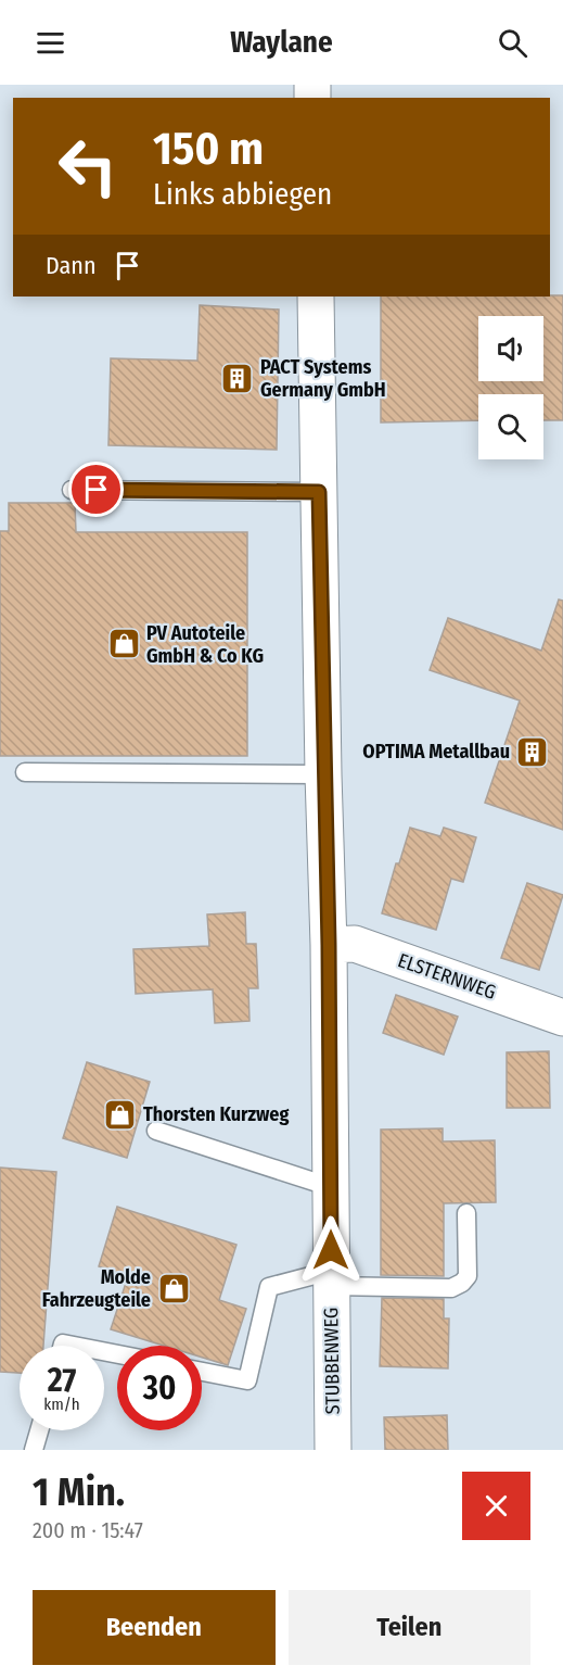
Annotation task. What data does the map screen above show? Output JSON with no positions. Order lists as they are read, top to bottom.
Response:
{
  "streets": {
    "street": ["ELSTERNWEG", "STUBBENWEG"]
  },
  "crossings": [
    ["ELSTERNWEG", "STUBBENWEG"]
  ],
  "places": {
    "building": ["PACT Systems Germany GmbH", "OPTIMA Metallbau"],
    "shop": ["PV Autoteile GmbH & Co KG", "Thorsten Kurzweg", "Molde Fahrzeugteile"]
  },
  "page": {
    "header": "Waylane",
    "turn": ["150 m", "Links abbiegen"],
    "then": "Dann",
    "speed": "27 km/h",
    "limit": "30",
    "heading": ["1 Min.", "200 m · 15:47"],
    "buttons": ["Beenden", "Teilen"]
  }
}
